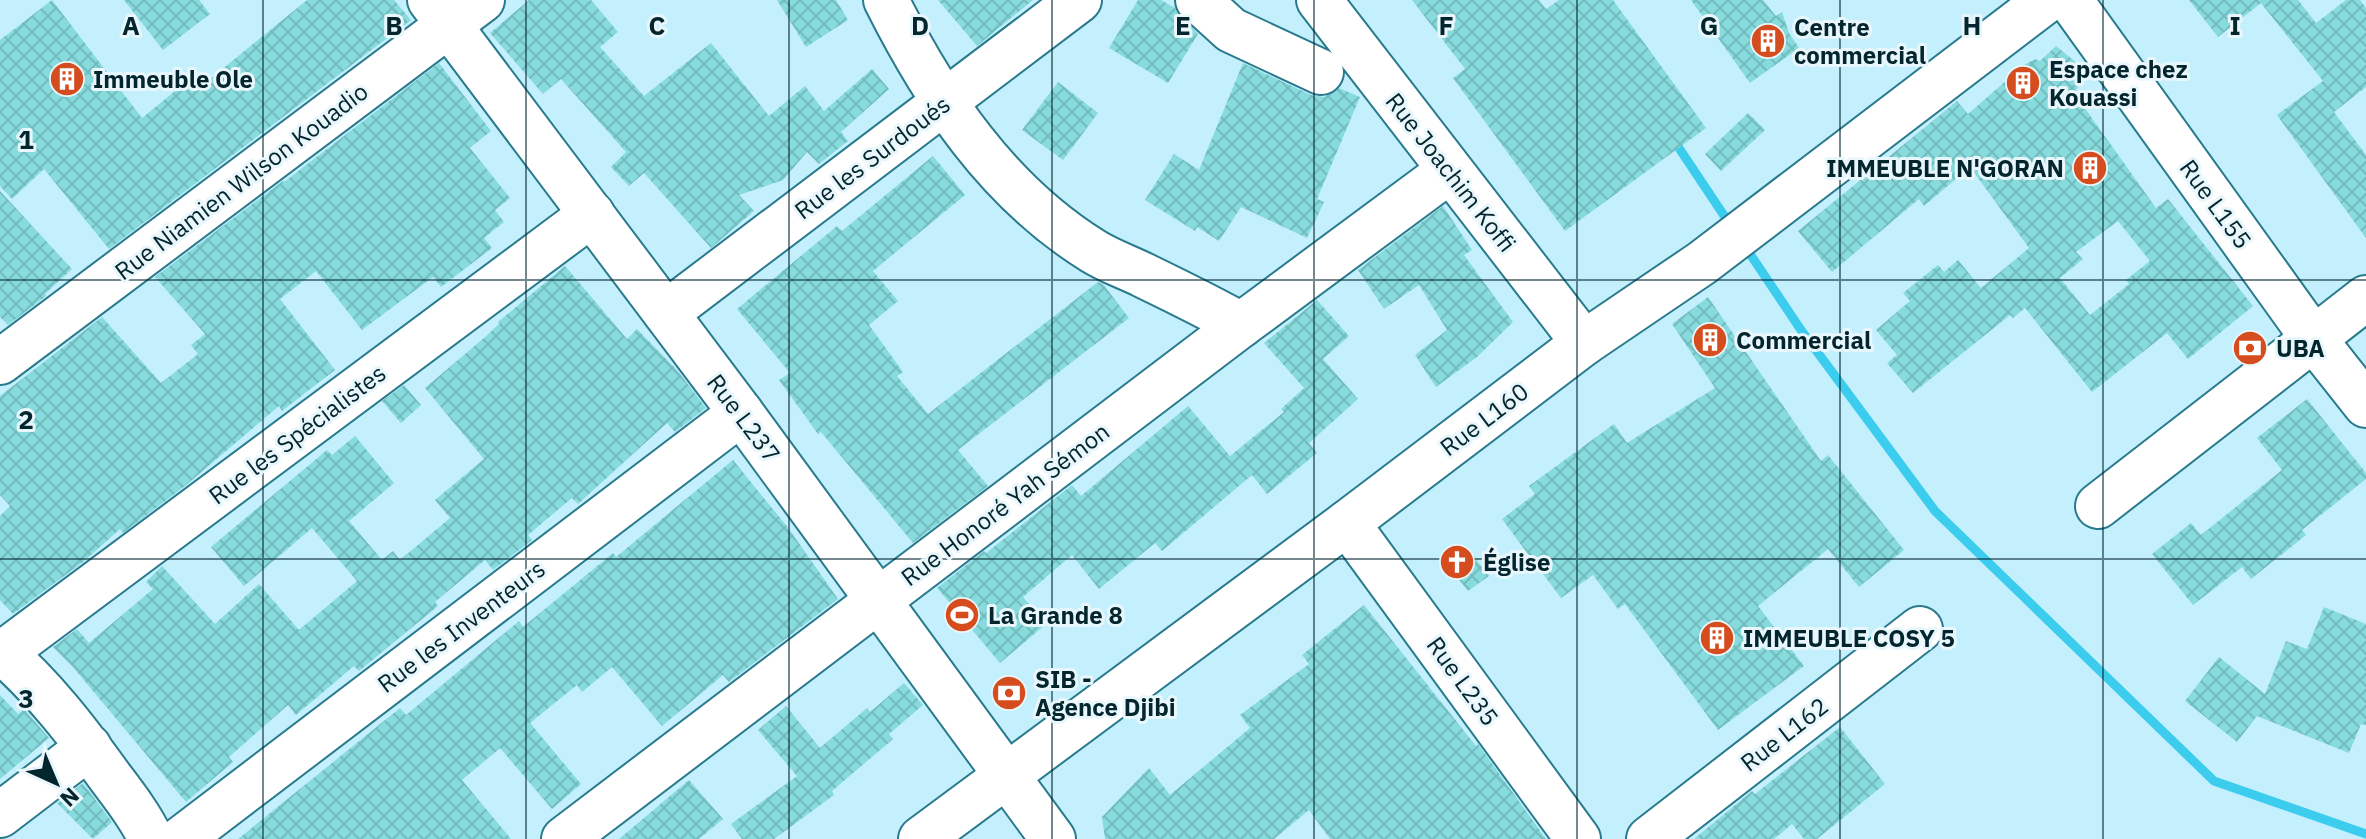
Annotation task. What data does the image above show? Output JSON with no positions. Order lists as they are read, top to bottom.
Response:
{
  "streets": {
    "street": [
      "Rue les Surdoués",
      "Rue Joachim Koffi",
      "Rue Niamien Wilson Kouadio",
      "Rue L155",
      "Rue L237",
      "Rue L160",
      "Rue les Spécialistes",
      "Rue Honoré Yah Sémon",
      "Rue les Inventeurs",
      "Rue L235",
      "Rue L162"
    ]
  },
  "crossings": [
    ["Rue les Surdoués", "Rue L237"],
    ["Rue Joachim Koffi", "Rue L160"],
    ["Rue Joachim Koffi", "Rue Honoré Yah Sémon"],
    ["Rue Niamien Wilson Kouadio", "Rue L237"],
    ["Rue L237", "Rue L160"],
    ["Rue L237", "Rue les Spécialistes"],
    ["Rue L237", "Rue Honoré Yah Sémon"],
    ["Rue L237", "Rue les Inventeurs"],
    ["Rue L160", "Rue L235"]
  ],
  "places": {
    "building": [
      "Centre commercial",
      "Immeuble Ole",
      "Espace chez Kouassi",
      "IMMEUBLE N'GORAN",
      "Commercial",
      "IMMEUBLE COSY 5"
    ],
    "bank": ["UBA", "SIB - Agence Djibi"],
    "church": ["Église"],
    "sports": ["La Grande 8"]
  },
  "north": "bottom right",
  "grid": {
    "columns": [
      "A",
      "B",
      "C",
      "D",
      "E",
      "F",
      "G",
      "H",
      "I"
    ],
    "rows": ["1", "2", "3"]
  }
}
